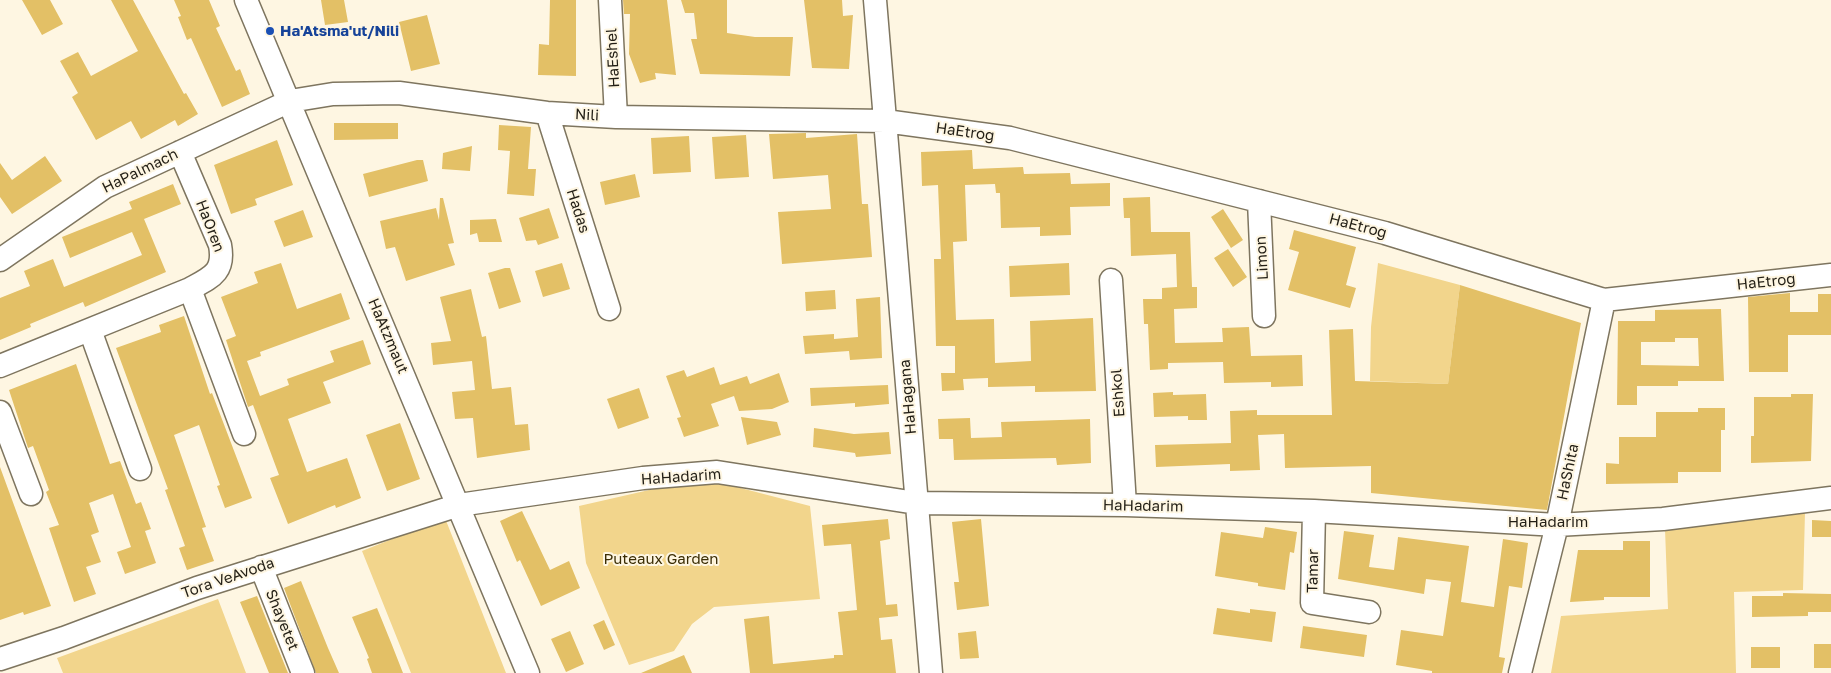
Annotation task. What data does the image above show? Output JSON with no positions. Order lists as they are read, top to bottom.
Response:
{
  "streets": {
    "street": [
      "HaEshel",
      "Nili",
      "HaEtrog",
      "HaPalmach",
      "Hadas",
      "HaOren",
      "Limon",
      "HaAtzmaut",
      "Eshkol",
      "HaHagana",
      "HaShita",
      "HaHadarim",
      "Tamar",
      "Tora VeAvoda",
      "Shayetet"
    ]
  },
  "crossings": [
    ["HaEshel", "Nili"],
    ["Nili", "HaEtrog"],
    ["Nili", "HaPalmach"],
    ["Nili", "Hadas"],
    ["Nili", "HaAtzmaut"],
    ["Nili", "HaHagana"],
    ["HaEtrog", "Limon"],
    ["HaEtrog", "HaHagana"],
    ["HaEtrog", "HaShita"],
    ["HaPalmach", "HaOren"],
    ["HaPalmach", "HaAtzmaut"],
    ["HaAtzmaut", "HaHadarim"],
    ["HaAtzmaut", "Tora VeAvoda"],
    ["Eshkol", "HaHadarim"],
    ["HaHagana", "HaHadarim"],
    ["HaShita", "HaHadarim"],
    ["HaHadarim", "Tamar"],
    ["HaHadarim", "Tora VeAvoda"],
    ["Tora VeAvoda", "Shayetet"]
  ],
  "parks": ["Puteaux Garden"],
  "places": ["Ha'Atsma'ut/Nili"]
}
